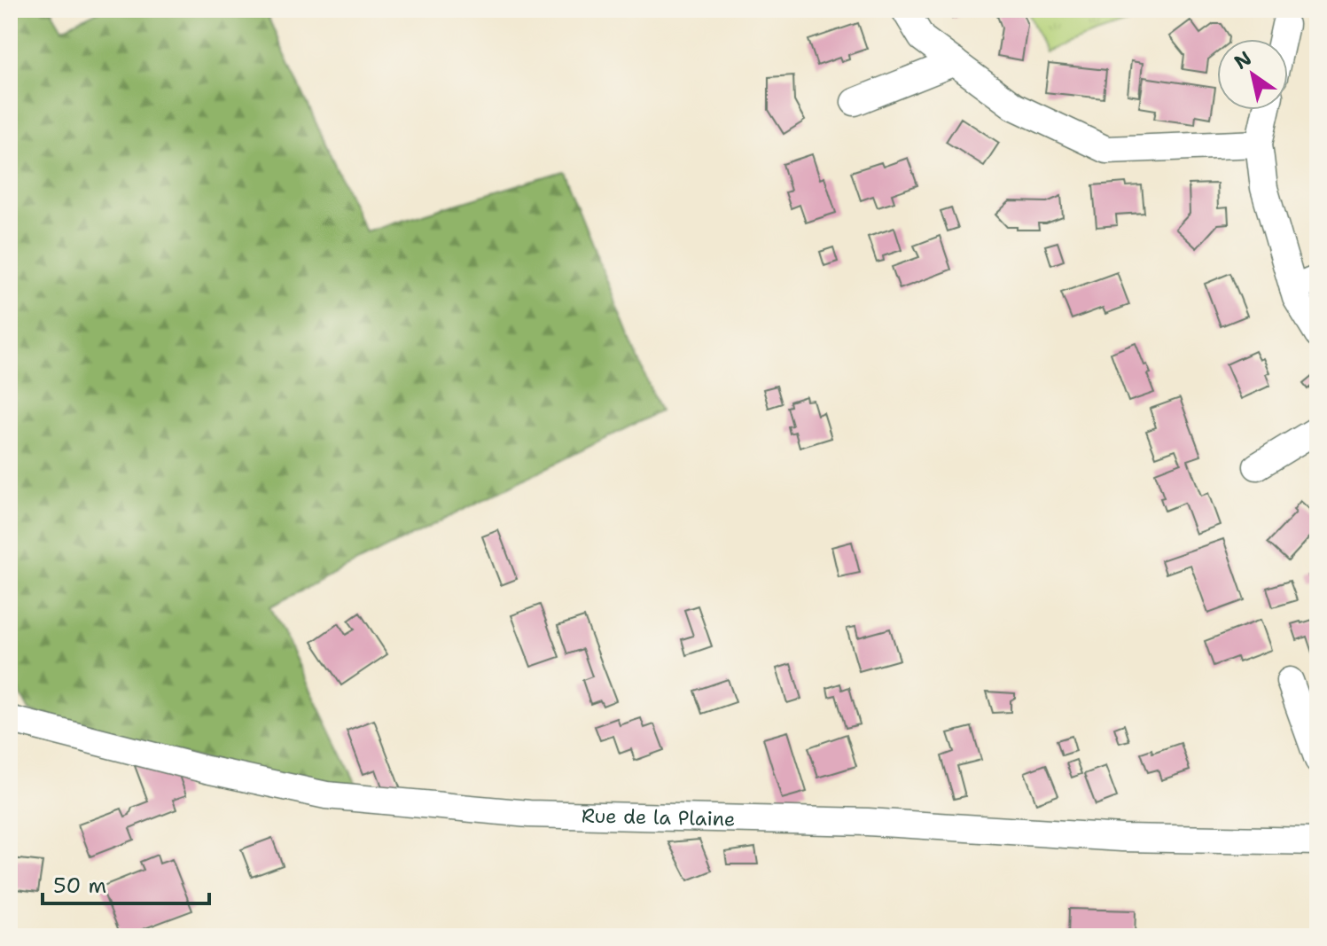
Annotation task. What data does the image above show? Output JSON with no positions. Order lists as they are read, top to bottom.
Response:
{
  "streets": {
    "street": ["Rue de la Plaine"]
  },
  "scale_bar": "50 m",
  "north": "top left"
}
